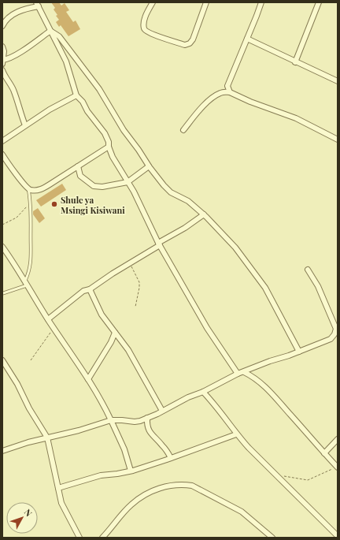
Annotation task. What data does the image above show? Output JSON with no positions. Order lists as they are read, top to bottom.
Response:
{
  "places": ["Shule ya Msingi Kisiwani"],
  "north": "top right"
}
